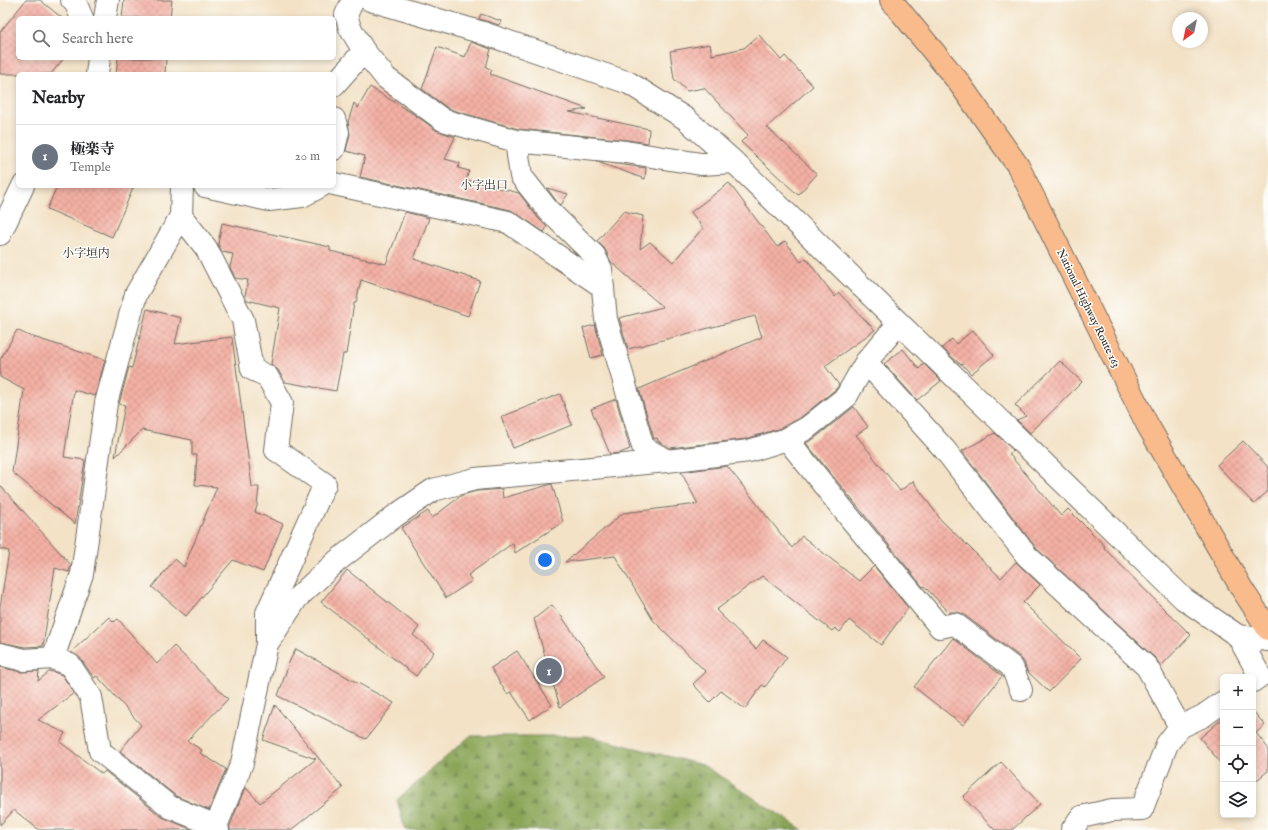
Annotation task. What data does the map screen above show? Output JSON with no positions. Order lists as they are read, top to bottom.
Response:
{
  "streets": {
    "highway": ["National Highway Route 163"]
  },
  "districts": ["小字出口", "小字垣内"],
  "north": "bottom left",
  "page": {
    "search": "Search here",
    "heading": "Nearby",
    "list": [
      {
        "mark": "1",
        "name": "極楽寺",
        "note": "Temple",
        "value": "20 m"
      }
    ],
    "pins": "1",
    "map_buttons": ["+", "−"]
  }
}
